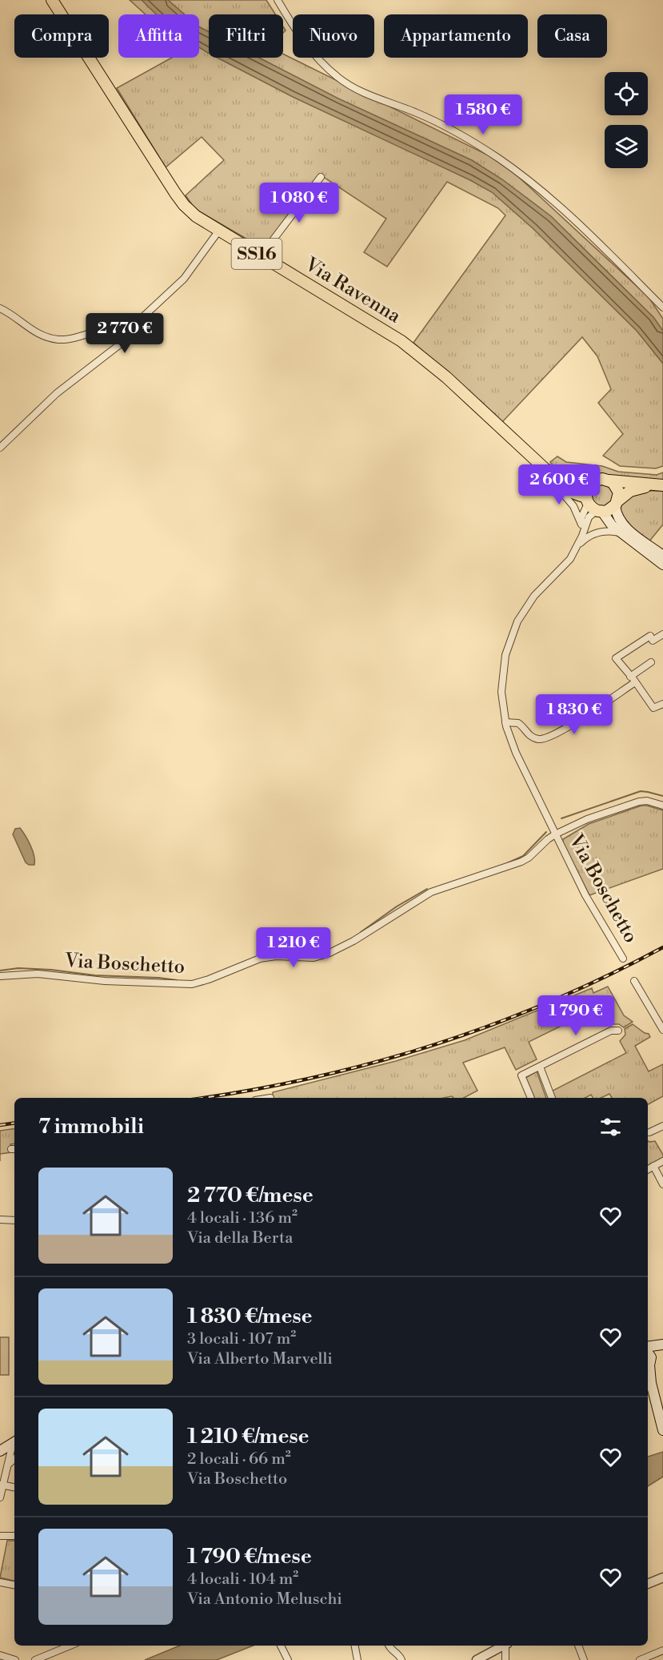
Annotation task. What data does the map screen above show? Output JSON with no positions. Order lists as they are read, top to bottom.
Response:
{
  "streets": {
    "main road": ["SS16", "Via Ravenna"],
    "street": ["Via Boschetto"]
  },
  "page": {
    "chip": [
      "Compra",
      "Affitta",
      "Filtri",
      "Nuovo",
      "Appartamento",
      "Casa"
    ],
    "price": [
      "1 580 €",
      "1 080 €",
      "2 770 €",
      "2 600 €",
      "1 830 €",
      "1 210 €",
      "1 790 €"
    ],
    "heading": "7 immobili",
    "list": [
      {
        "name": "2 770 €/mese",
        "note": "4 locali · 136 m² · Via della Berta"
      },
      {
        "name": "1 830 €/mese",
        "note": "3 locali · 107 m² · Via Alberto Marvelli"
      },
      {
        "name": "1 210 €/mese",
        "note": "2 locali · 66 m² · Via Boschetto"
      },
      {
        "name": "1 790 €/mese",
        "note": "4 locali · 104 m² · Via Antonio Meluschi"
      }
    ]
  }
}
